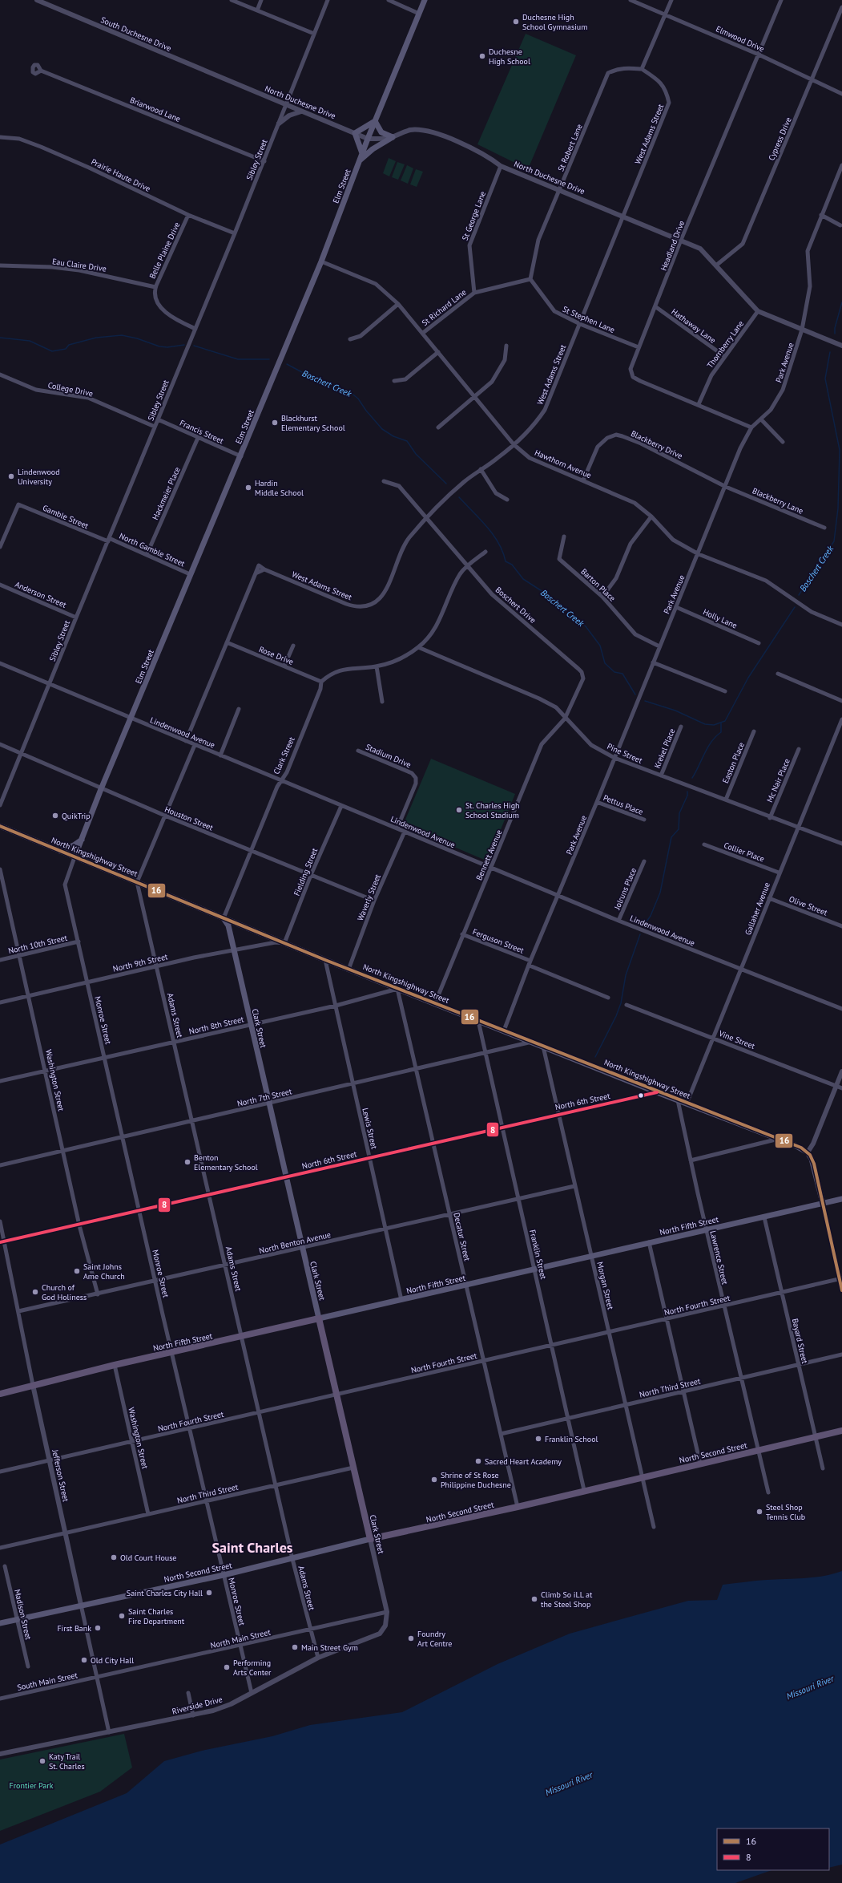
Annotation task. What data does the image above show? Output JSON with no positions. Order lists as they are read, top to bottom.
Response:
{
  "streets": {
    "main road": [
      "Elm Street",
      "Clark Street",
      "North Kingshighway Street",
      "North Fifth Street",
      "North Second Street"
    ],
    "street": [
      "South Duchesne Drive",
      "Elmwood Drive",
      "North Duchesne Drive",
      "Briarwood Lane",
      "West Adams Street",
      "Cypress Drive",
      "St Robert Lane",
      "Sibley Street",
      "Prairie Haute Drive",
      "St George Lane",
      "Headland Drive",
      "Belle Plaine Drive",
      "Eau Claire Drive",
      "St Richard Lane",
      "St Stephen Lane",
      "Hathaway Lane",
      "Thornberry Lane",
      "Park Avenue",
      "College Drive",
      "Francis Street",
      "Blackberry Drive",
      "Hawthorn Avenue",
      "Hackmeier Place",
      "Blackberry Lane",
      "Gamble Street",
      "North Gamble Street",
      "Barton Place",
      "Anderson Street",
      "Boschert Drive",
      "Holly Lane",
      "Rose Drive",
      "Lindenwood Avenue",
      "Krekel Place",
      "Pine Street",
      "Stadium Drive",
      "Easton Place",
      "Mc Nair Place",
      "Pettus Place",
      "Houston Street",
      "Collier Place",
      "Bennett Avenue",
      "Fielding Street",
      "Jolruns Place",
      "Waverly Street",
      "Olive Street",
      "Gallaher Avenue",
      "Ferguson Street",
      "North 10th Street",
      "North 9th Street",
      "Adams Street",
      "Monroe Street",
      "North 8th Street",
      "Vine Street",
      "Washington Street",
      "North 7th Street",
      "North 6th Street",
      "Lewis Street",
      "Decatur Street",
      "North Benton Avenue",
      "Franklin Street",
      "Lawrence Street",
      "Morgan Street",
      "North Fourth Street",
      "Bayard Street",
      "North Third Street",
      "Jefferson Street",
      "Madison Street",
      "North Main Street",
      "South Main Street",
      "Riverside Drive"
    ]
  },
  "crossings": [
    ["South Duchesne Drive", "North Duchesne Drive"],
    ["Elmwood Drive", "Cypress Drive"],
    ["Elmwood Drive", "Headland Drive"],
    ["North Duchesne Drive", "West Adams Street"],
    ["North Duchesne Drive", "Cypress Drive"],
    ["North Duchesne Drive", "St Robert Lane"],
    ["North Duchesne Drive", "Sibley Street"],
    ["North Duchesne Drive", "Elm Street"],
    ["North Duchesne Drive", "St George Lane"],
    ["North Duchesne Drive", "Headland Drive"],
    ["North Duchesne Drive", "Thornberry Lane"],
    ["North Duchesne Drive", "Park Avenue"],
    ["Briarwood Lane", "Sibley Street"],
    ["West Adams Street", "St Robert Lane"],
    ["West Adams Street", "St Stephen Lane"],
    ["West Adams Street", "Hawthorn Avenue"],
    ["West Adams Street", "Boschert Drive"],
    ["West Adams Street", "Rose Drive"],
    ["West Adams Street", "Lindenwood Avenue"],
    ["St Robert Lane", "St Richard Lane"],
    ["St Robert Lane", "St Stephen Lane"],
    ["Sibley Street", "Prairie Haute Drive"],
    ["Sibley Street", "Belle Plaine Drive"],
    ["Sibley Street", "College Drive"],
    ["Sibley Street", "Francis Street"],
    ["Sibley Street", "Gamble Street"],
    ["Sibley Street", "North Gamble Street"],
    ["Sibley Street", "Anderson Street"],
    ["Sibley Street", "Lindenwood Avenue"],
    ["Sibley Street", "Houston Street"],
    ["Prairie Haute Drive", "Belle Plaine Drive"],
    ["Elm Street", "Francis Street"],
    ["Elm Street", "Hawthorn Avenue"],
    ["Elm Street", "North Gamble Street"],
    ["Elm Street", "Lindenwood Avenue"],
    ["Elm Street", "Houston Street"],
    ["Elm Street", "North Kingshighway Street"],
    ["Elm Street", "Monroe Street"],
    ["St George Lane", "St Richard Lane"],
    ["Headland Drive", "St Stephen Lane"],
    ["Headland Drive", "Hathaway Lane"],
    ["Headland Drive", "Thornberry Lane"],
    ["Headland Drive", "Park Avenue"],
    ["Belle Plaine Drive", "Eau Claire Drive"],
    ["St Richard Lane", "St Stephen Lane"],
    ["St Richard Lane", "Hawthorn Avenue"],
    ["Hathaway Lane", "Thornberry Lane"],
    ["Park Avenue", "Blackberry Drive"],
    ["Park Avenue", "Hawthorn Avenue"],
    ["Park Avenue", "Blackberry Lane"],
    ["Park Avenue", "Barton Place"],
    ["Park Avenue", "Holly Lane"],
    ["Park Avenue", "Lindenwood Avenue"],
    ["Park Avenue", "Pine Street"],
    ["Park Avenue", "Pettus Place"],
    ["Park Avenue", "North Kingshighway Street"],
    ["Park Avenue", "Ferguson Street"],
    ["Francis Street", "Hackmeier Place"],
    ["Blackberry Drive", "Hawthorn Avenue"],
    ["Blackberry Drive", "Blackberry Lane"],
    ["Hackmeier Place", "North Gamble Street"],
    ["Gamble Street", "North Gamble Street"],
    ["Boschert Drive", "Pine Street"],
    ["Boschert Drive", "Bennett Avenue"],
    ["Rose Drive", "Clark Street"],
    ["Lindenwood Avenue", "Clark Street"],
    ["Lindenwood Avenue", "Stadium Drive"],
    ["Lindenwood Avenue", "Bennett Avenue"],
    ["Lindenwood Avenue", "Fielding Street"],
    ["Lindenwood Avenue", "Jolruns Place"],
    ["Lindenwood Avenue", "Waverly Street"],
    ["Lindenwood Avenue", "Gallaher Avenue"],
    ["Krekel Place", "Pine Street"],
    ["Pine Street", "Easton Place"],
    ["Pine Street", "Mc Nair Place"],
    ["Pine Street", "Bennett Avenue"],
    ["Pine Street", "Gallaher Avenue"],
    ["Clark Street", "Houston Street"],
    ["Clark Street", "North Kingshighway Street"],
    ["Clark Street", "North 9th Street"],
    ["Clark Street", "North 8th Street"],
    ["Clark Street", "North 7th Street"],
    ["Clark Street", "North 6th Street"],
    ["Clark Street", "North Fifth Street"],
    ["Clark Street", "North Benton Avenue"],
    ["Clark Street", "North Fourth Street"],
    ["Clark Street", "North Third Street"],
    ["Clark Street", "North Second Street"],
    ["Clark Street", "North Main Street"],
    ["Clark Street", "Riverside Drive"],
    ["Houston Street", "Fielding Street"],
    ["Houston Street", "Waverly Street"],
    ["Collier Place", "Gallaher Avenue"],
    ["Bennett Avenue", "North Kingshighway Street"],
    ["Bennett Avenue", "Ferguson Street"],
    ["North Kingshighway Street", "Fielding Street"],
    ["North Kingshighway Street", "Waverly Street"],
    ["North Kingshighway Street", "Gallaher Avenue"],
    ["North Kingshighway Street", "North 9th Street"],
    ["North Kingshighway Street", "Adams Street"],
    ["North Kingshighway Street", "Monroe Street"],
    ["North Kingshighway Street", "North 8th Street"],
    ["North Kingshighway Street", "North 7th Street"],
    ["North Kingshighway Street", "North 6th Street"],
    ["North Kingshighway Street", "Lewis Street"],
    ["North Kingshighway Street", "Decatur Street"],
    ["North Kingshighway Street", "Franklin Street"],
    ["North Kingshighway Street", "Lawrence Street"],
    ["North Kingshighway Street", "Morgan Street"],
    ["Fielding Street", "North 9th Street"],
    ["Olive Street", "Gallaher Avenue"],
    ["Gallaher Avenue", "Vine Street"],
    ["North 10th Street", "Monroe Street"],
    ["North 10th Street", "Washington Street"],
    ["North 9th Street", "Adams Street"],
    ["North 9th Street", "Monroe Street"],
    ["North 9th Street", "Washington Street"],
    ["Adams Street", "North 8th Street"],
    ["Adams Street", "North 7th Street"],
    ["Adams Street", "North 6th Street"],
    ["Adams Street", "North Fifth Street"],
    ["Adams Street", "North Benton Avenue"],
    ["Adams Street", "North Fourth Street"],
    ["Adams Street", "North Third Street"],
    ["Adams Street", "North Second Street"],
    ["Adams Street", "North Main Street"],
    ["Adams Street", "Riverside Drive"],
    ["Monroe Street", "North 8th Street"],
    ["Monroe Street", "North 7th Street"],
    ["Monroe Street", "North 6th Street"],
    ["Monroe Street", "North Fifth Street"],
    ["Monroe Street", "North Benton Avenue"],
    ["Monroe Street", "North Fourth Street"],
    ["Monroe Street", "North Third Street"],
    ["Monroe Street", "North Second Street"],
    ["Monroe Street", "North Main Street"],
    ["Monroe Street", "Riverside Drive"],
    ["North 8th Street", "Washington Street"],
    ["North 8th Street", "Lewis Street"],
    ["North 8th Street", "Decatur Street"],
    ["Washington Street", "North 7th Street"],
    ["Washington Street", "North 6th Street"],
    ["Washington Street", "North Fifth Street"],
    ["Washington Street", "North Benton Avenue"],
    ["Washington Street", "North Fourth Street"],
    ["Washington Street", "North Third Street"],
    ["North 7th Street", "Lewis Street"],
    ["North 7th Street", "Decatur Street"],
    ["North 7th Street", "Franklin Street"],
    ["North 6th Street", "Lewis Street"],
    ["North 6th Street", "Decatur Street"],
    ["North 6th Street", "Franklin Street"],
    ["North 6th Street", "Morgan Street"],
    ["North 6th Street", "Jefferson Street"],
    ["Lewis Street", "North Fifth Street"],
    ["Lewis Street", "North Benton Avenue"],
    ["North Fifth Street", "Decatur Street"],
    ["North Fifth Street", "Franklin Street"],
    ["North Fifth Street", "Lawrence Street"],
    ["North Fifth Street", "Morgan Street"],
    ["North Fifth Street", "Bayard Street"],
    ["North Fifth Street", "Jefferson Street"],
    ["Decatur Street", "North Benton Avenue"],
    ["Decatur Street", "North Fourth Street"],
    ["Decatur Street", "North Third Street"],
    ["Decatur Street", "North Second Street"],
    ["North Benton Avenue", "Franklin Street"],
    ["North Benton Avenue", "Morgan Street"],
    ["North Benton Avenue", "Jefferson Street"],
    ["Franklin Street", "North Fourth Street"],
    ["Franklin Street", "North Third Street"],
    ["Franklin Street", "North Second Street"],
    ["Lawrence Street", "North Fourth Street"],
    ["Lawrence Street", "North Third Street"],
    ["Lawrence Street", "North Second Street"],
    ["Morgan Street", "North Fourth Street"],
    ["Morgan Street", "North Third Street"],
    ["Morgan Street", "North Second Street"],
    ["North Fourth Street", "Bayard Street"],
    ["North Fourth Street", "Jefferson Street"],
    ["Bayard Street", "North Third Street"],
    ["Bayard Street", "North Second Street"],
    ["North Third Street", "Jefferson Street"],
    ["North Second Street", "Jefferson Street"],
    ["North Second Street", "Madison Street"],
    ["Jefferson Street", "North Main Street"],
    ["Jefferson Street", "South Main Street"],
    ["Jefferson Street", "Riverside Drive"],
    ["North Main Street", "South Main Street"],
    ["North Main Street", "Riverside Drive"]
  ],
  "districts": ["Saint Charles"],
  "water": ["Boschert Creek", "Missouri River"],
  "parks": ["Frontier Park"],
  "places": [
    "Duchesne High School Gymnasium",
    "Duchesne High School",
    "Blackhurst Elementary School",
    "Lindenwood University",
    "Hardin Middle School",
    "St. Charles High School Stadium",
    "QuikTrip",
    "Benton Elementary School",
    "Saint Johns Ame Church",
    "Church of God Holiness",
    "Franklin School",
    "Sacred Heart Academy",
    "Shrine of St Rose Philippine Duchesne",
    "Steel Shop Tennis Club",
    "Old Court House",
    "Saint Charles City Hall",
    "Climb So iLL at the Steel Shop",
    "Saint Charles Fire Department",
    "First Bank",
    "Foundry Art Centre",
    "Main Street Gym",
    "Old City Hall",
    "Performing Arts Center",
    "Katy Trail St. Charles"
  ],
  "lines": ["transit line 16", "transit line 8"],
  "legend": ["16", "8"]
}
